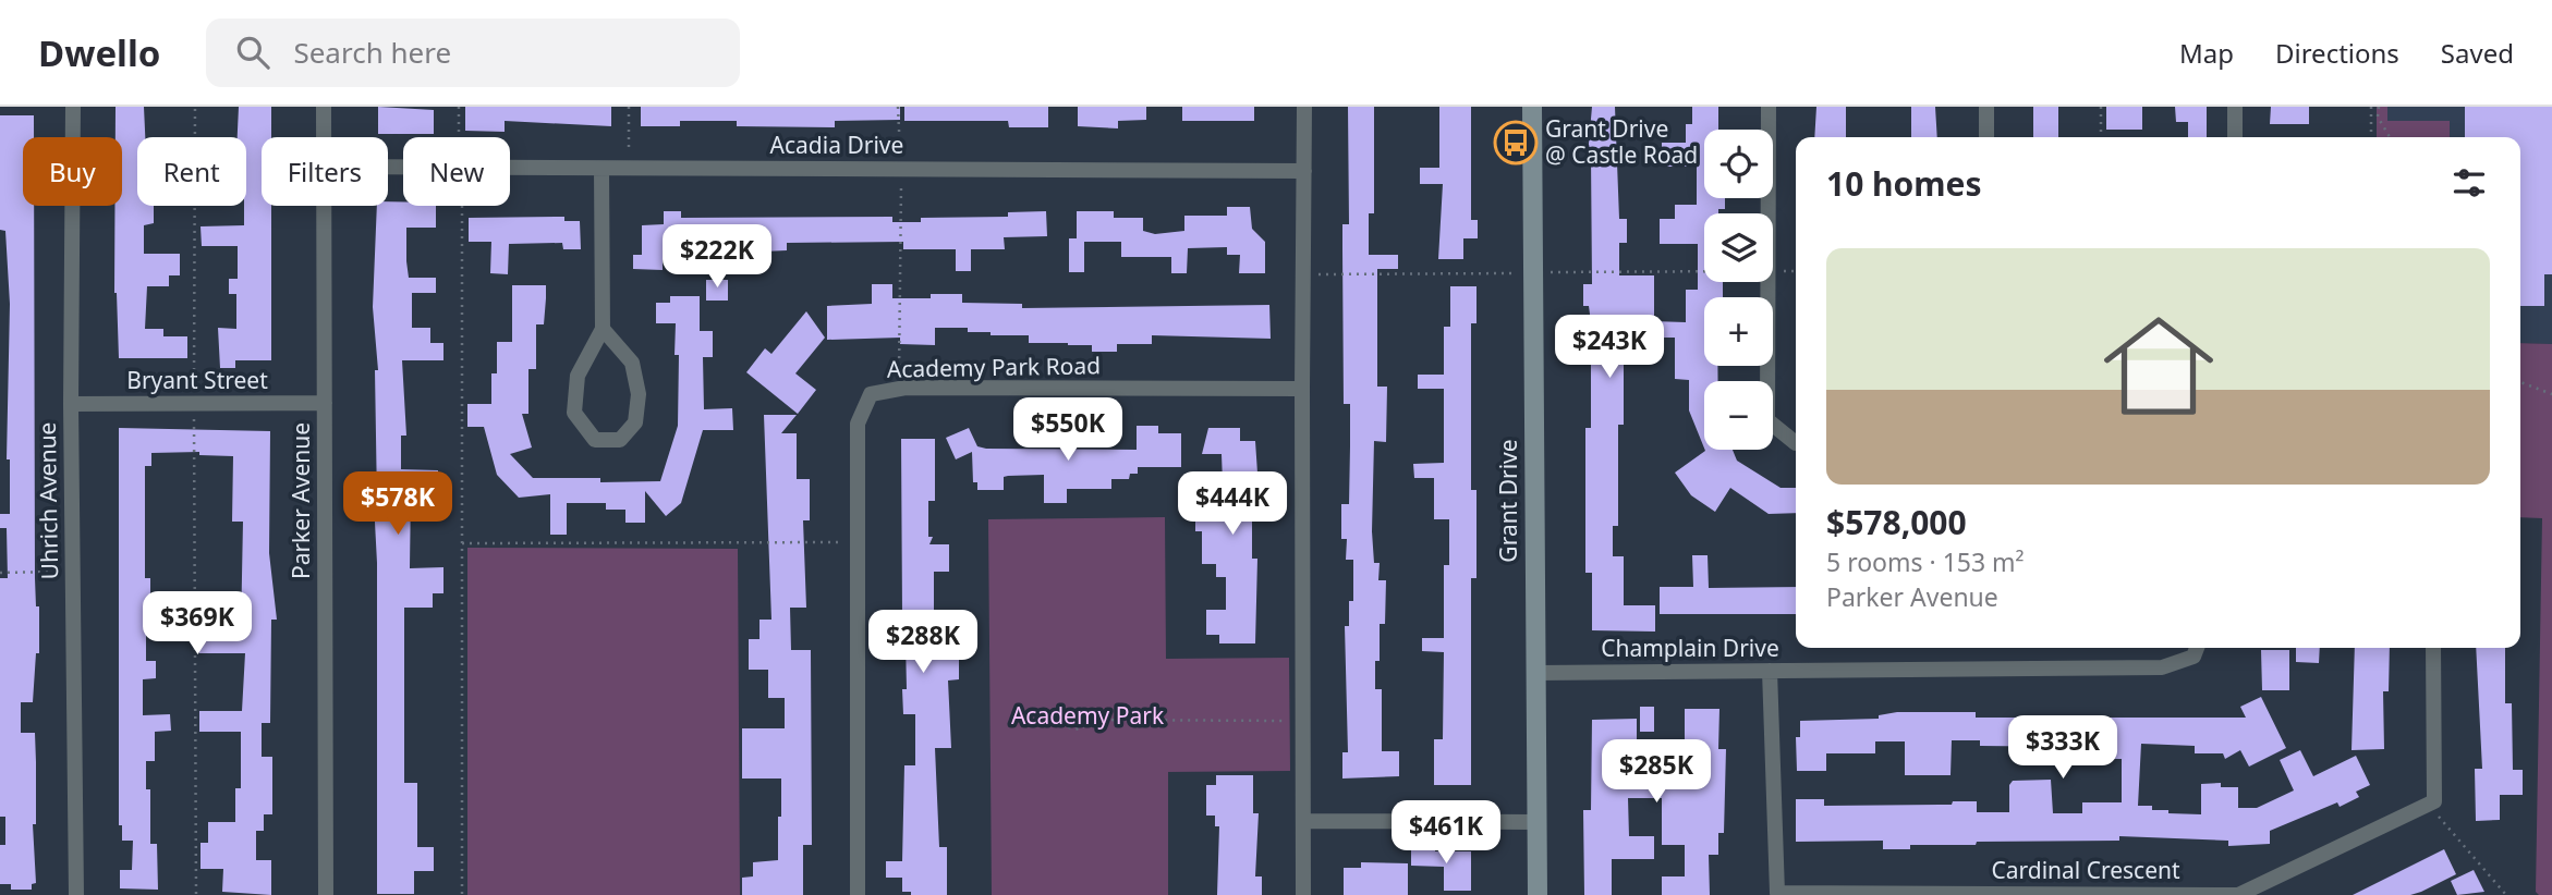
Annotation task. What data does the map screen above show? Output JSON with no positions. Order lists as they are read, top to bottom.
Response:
{
  "streets": {
    "street": [
      "Acadia Drive",
      "Academy Park Road",
      "Bryant Street",
      "Uhrich Avenue",
      "Parker Avenue",
      "Grant Drive",
      "Champlain Drive",
      "Cardinal Crescent"
    ]
  },
  "crossings": [
    ["Bryant Street", "Uhrich Avenue"],
    ["Bryant Street", "Parker Avenue"],
    ["Grant Drive", "Champlain Drive"],
    ["Champlain Drive", "Cardinal Crescent"]
  ],
  "parks": ["Academy Park"],
  "places": {
    "bus stop": ["Grant Drive @ Castle Road"]
  },
  "page": {
    "header": "Dwello",
    "search": "Search here",
    "nav": ["Map", "Directions", "Saved"],
    "map_buttons": ["+", "−"],
    "chip": [
      "Buy",
      "Rent",
      "Filters",
      "New"
    ],
    "heading": "10 homes",
    "price": [
      "$222K",
      "$243K",
      "$550K",
      "$578K",
      "$444K",
      "$369K",
      "$288K",
      "$333K",
      "$285K",
      "$461K"
    ],
    "list": [
      {
        "name": "$578,000",
        "note": "5 rooms · 153 m² · Parker Avenue"
      }
    ]
  }
}
